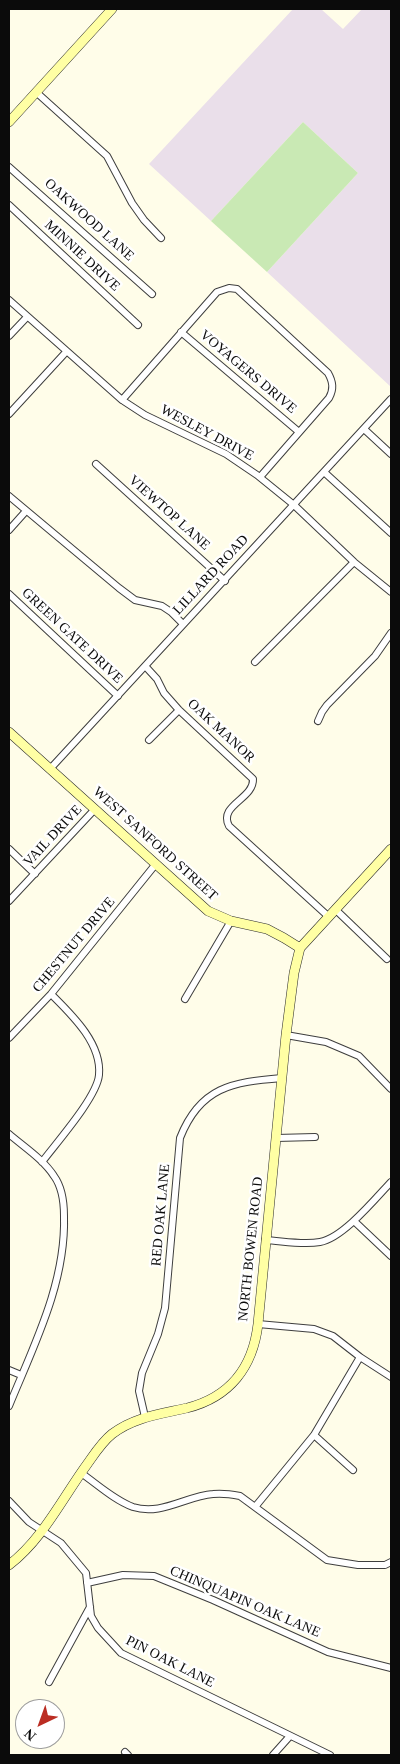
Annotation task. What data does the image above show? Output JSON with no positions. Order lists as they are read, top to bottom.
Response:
{
  "streets": {
    "street": [
      "OAKWOOD LANE",
      "MINNIE DRIVE",
      "VOYAGERS DRIVE",
      "WESLEY DRIVE",
      "VIEWTOP LANE",
      "LILLARD ROAD",
      "GREEN GATE DRIVE",
      "OAK MANOR",
      "VAIL DRIVE",
      "WEST SANFORD STREET",
      "CHESTNUT DRIVE",
      "RED OAK LANE",
      "NORTH BOWEN ROAD",
      "CHINQUAPIN OAK LANE",
      "PIN OAK LANE"
    ]
  },
  "crossings": [
    ["WESLEY DRIVE", "LILLARD ROAD"],
    ["VIEWTOP LANE", "LILLARD ROAD"],
    ["LILLARD ROAD", "GREEN GATE DRIVE"],
    ["LILLARD ROAD", "OAK MANOR"],
    ["LILLARD ROAD", "WEST SANFORD STREET"],
    ["OAK MANOR", "NORTH BOWEN ROAD"],
    ["VAIL DRIVE", "WEST SANFORD STREET"],
    ["WEST SANFORD STREET", "CHESTNUT DRIVE"],
    ["WEST SANFORD STREET", "NORTH BOWEN ROAD"],
    ["RED OAK LANE", "NORTH BOWEN ROAD"],
    ["NORTH BOWEN ROAD", "PIN OAK LANE"],
    ["CHINQUAPIN OAK LANE", "PIN OAK LANE"]
  ],
  "north": "bottom left"
}
